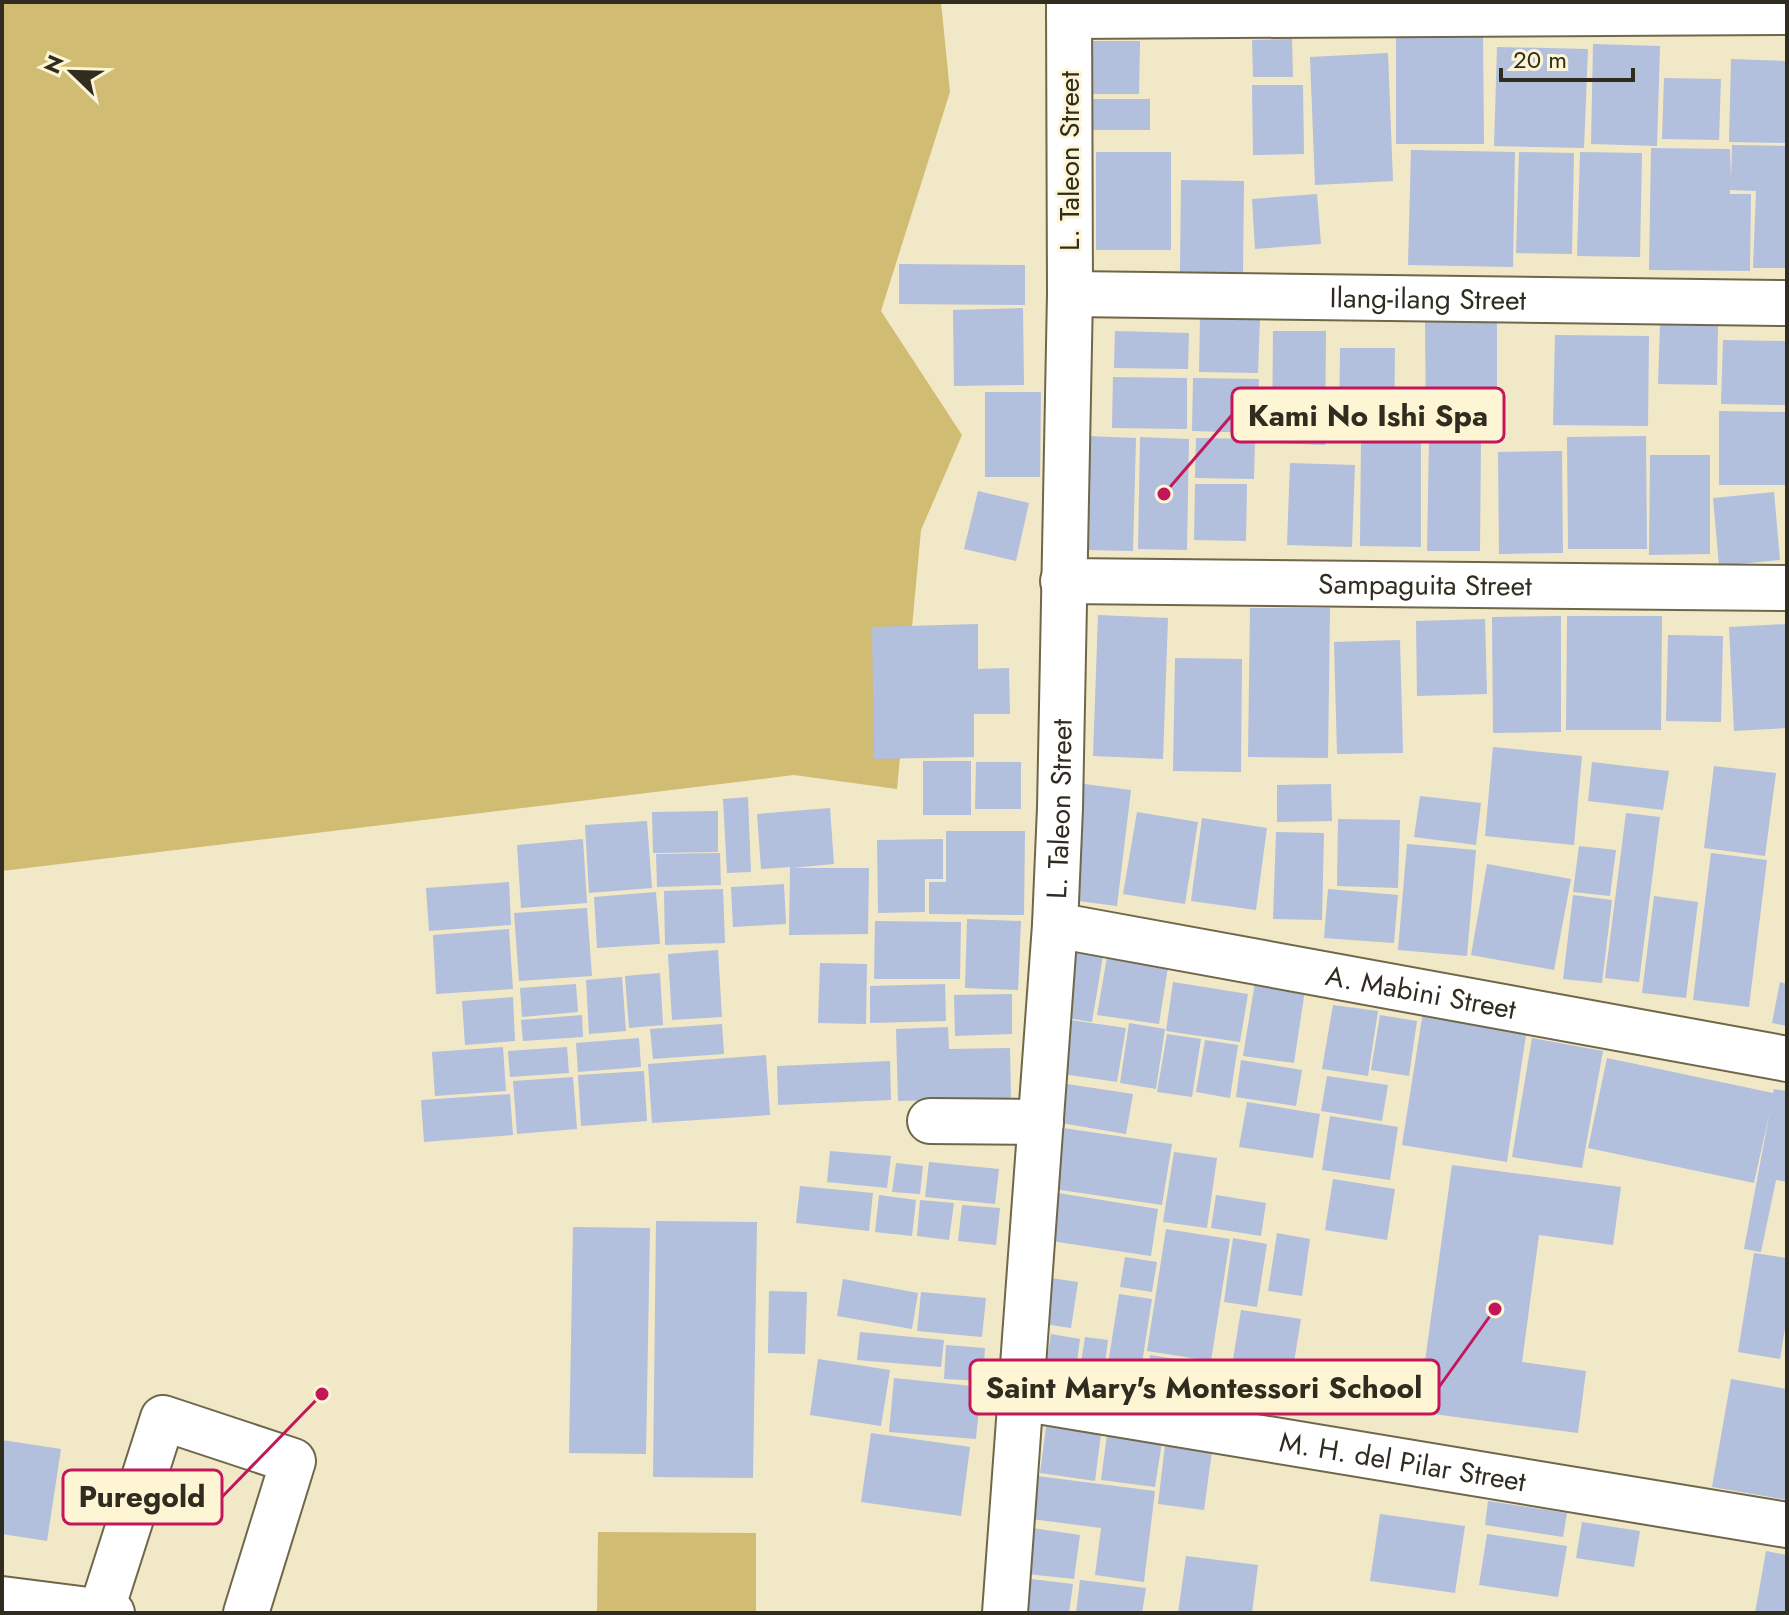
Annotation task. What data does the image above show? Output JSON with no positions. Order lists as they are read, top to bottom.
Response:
{
  "streets": {
    "street": [
      "L. Taleon Street",
      "Ilang-ilang Street",
      "Sampaguita Street",
      "A. Mabini Street",
      "M. H. del Pilar Street"
    ]
  },
  "crossings": [
    ["L. Taleon Street", "Ilang-ilang Street"],
    ["L. Taleon Street", "Sampaguita Street"],
    ["L. Taleon Street", "A. Mabini Street"],
    ["L. Taleon Street", "M. H. del Pilar Street"]
  ],
  "places": ["Kami No Ishi Spa", "Saint Mary's Montessori School", "Puregold"],
  "scale_bar": "20 m",
  "north": "top left"
}
